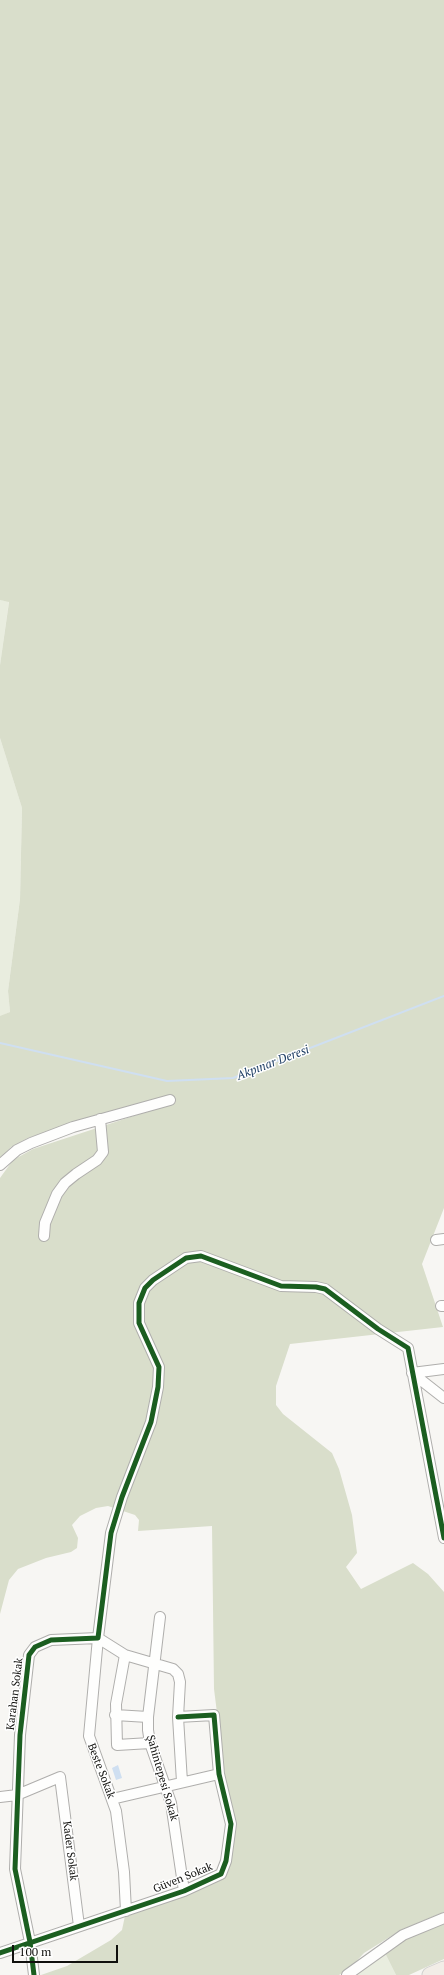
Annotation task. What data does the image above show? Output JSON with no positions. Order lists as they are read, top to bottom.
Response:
{
  "streets": {
    "street": [
      "Karahan Sokak",
      "Beste Sokak",
      "Şahintepesi Sokak",
      "Kader Sokak",
      "Güven Sokak"
    ]
  },
  "crossings": [
    ["Karahan Sokak", "Beste Sokak"],
    ["Karahan Sokak", "Kader Sokak"],
    ["Karahan Sokak", "Güven Sokak"],
    ["Beste Sokak", "Güven Sokak"],
    ["Şahintepesi Sokak", "Güven Sokak"],
    ["Kader Sokak", "Güven Sokak"]
  ],
  "water": ["Akpınar Deresi"],
  "scale_bar": "100 m"
}
